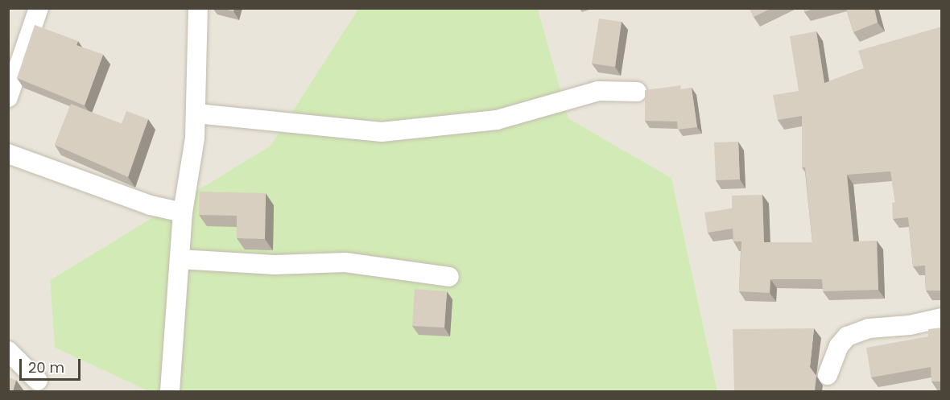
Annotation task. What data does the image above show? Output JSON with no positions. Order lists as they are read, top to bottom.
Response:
{
  "scale_bar": "20 m"
}
